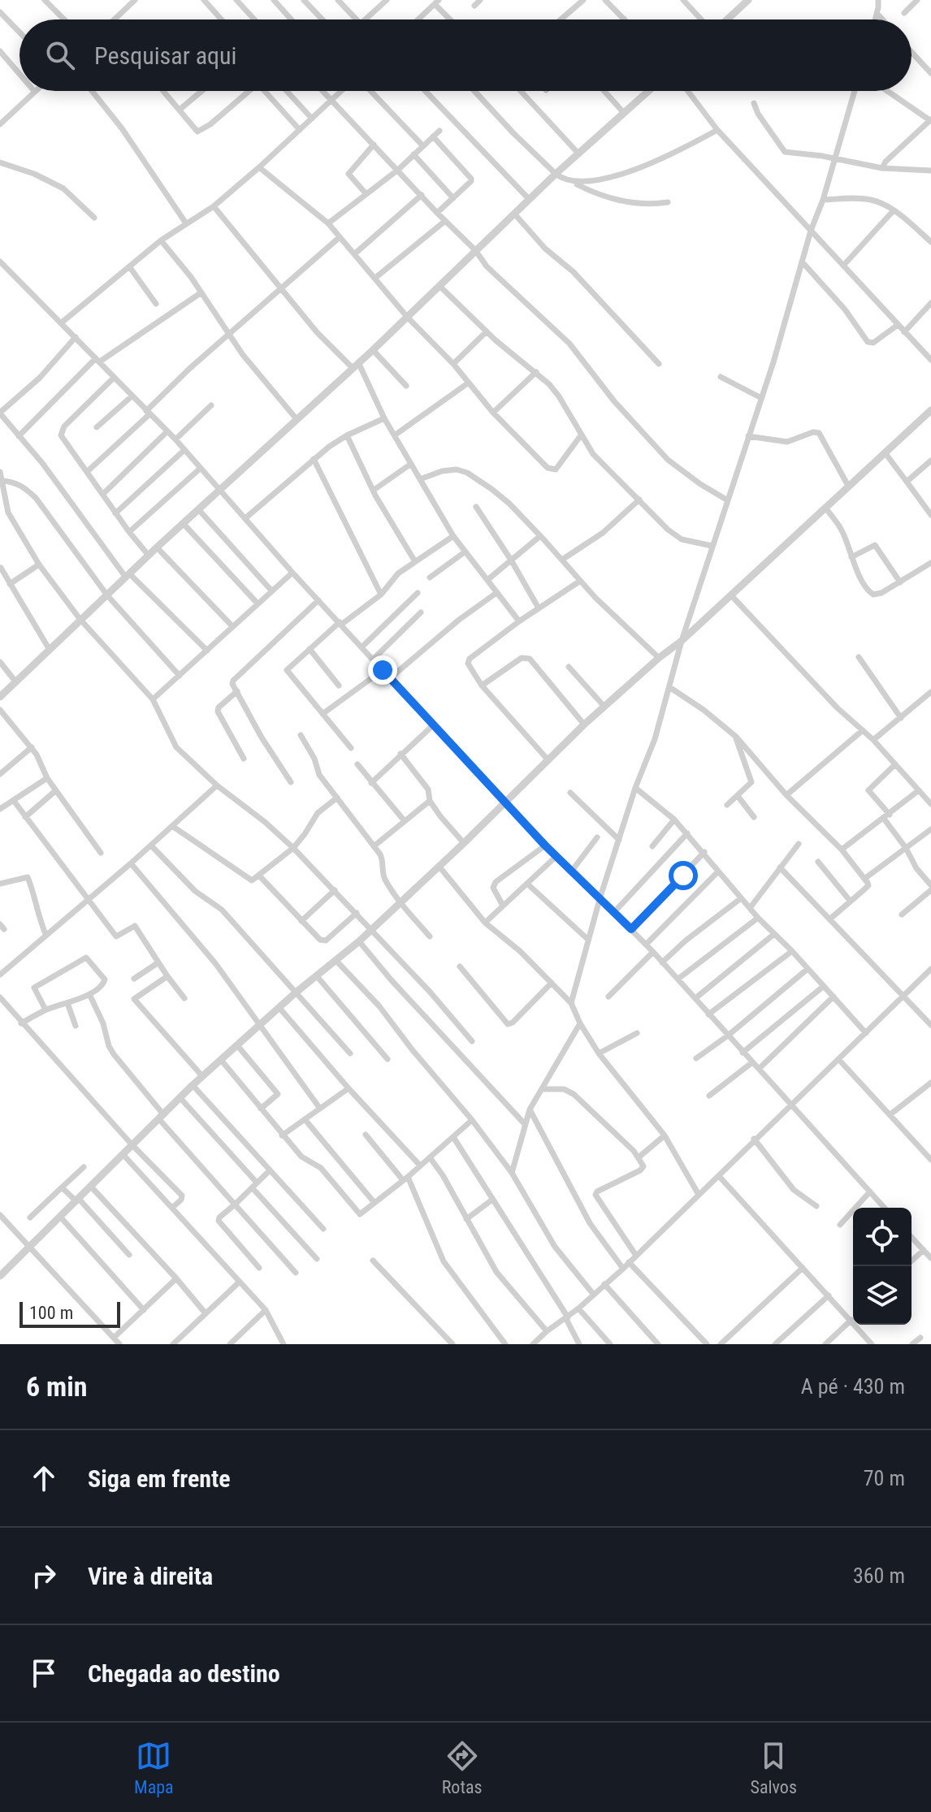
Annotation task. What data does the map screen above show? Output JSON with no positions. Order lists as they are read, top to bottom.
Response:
{
  "scale_bar": "100 m",
  "page": {
    "search": "Pesquisar aqui",
    "scale": "100 m",
    "heading": ["6 min", "A pé · 430 m"],
    "list": [
      ["Siga em frente", "70 m"],
      ["Vire à direita", "360 m"],
      "Chegada ao destino"
    ],
    "nav": ["Mapa", "Rotas", "Salvos"]
  }
}
